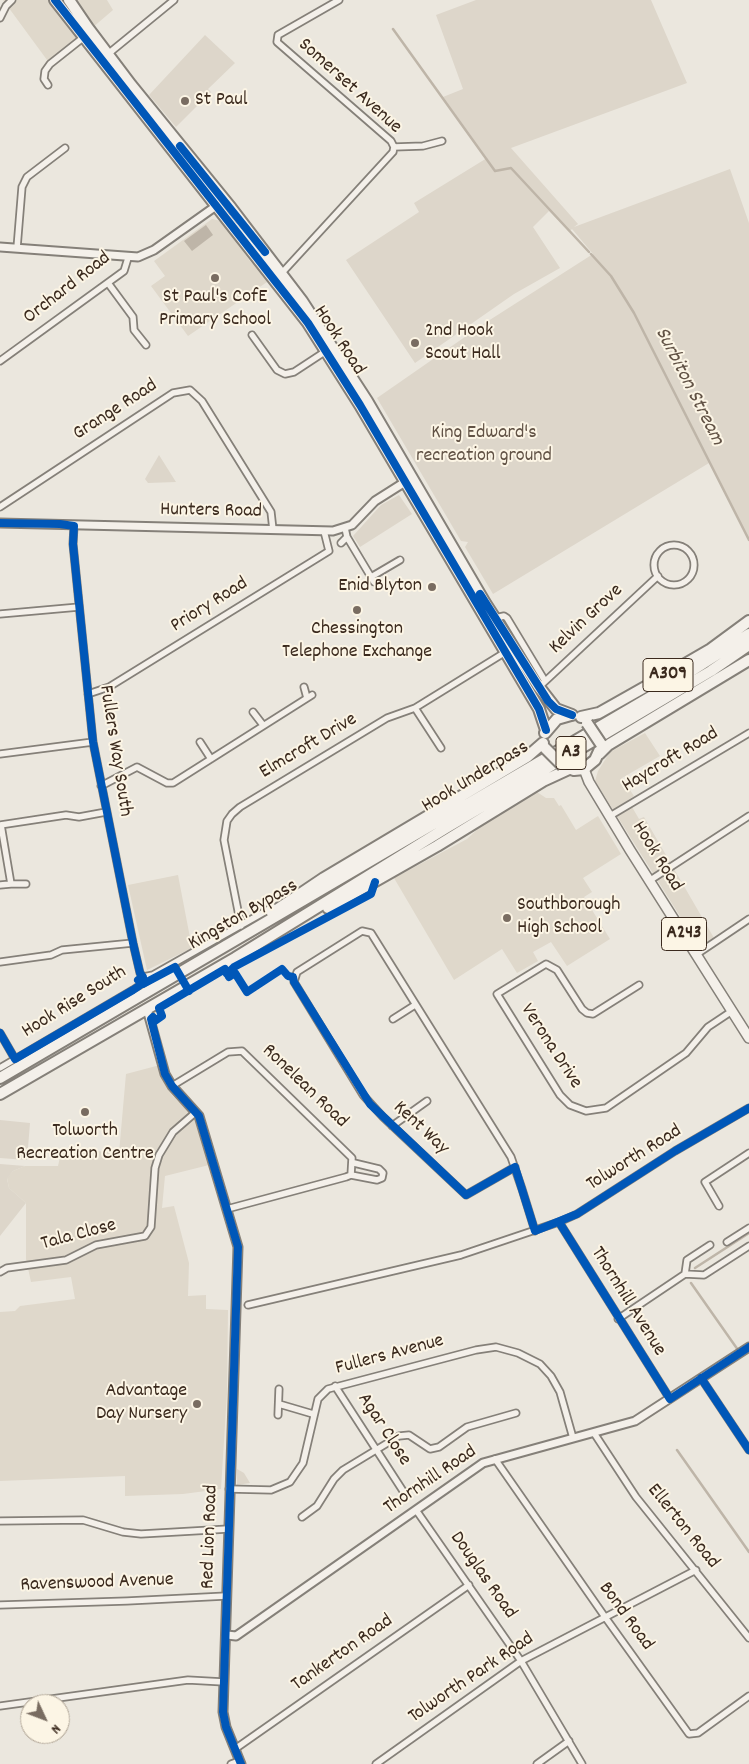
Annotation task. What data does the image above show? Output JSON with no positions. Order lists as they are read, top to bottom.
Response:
{
  "streets": {
    "highway": [
      "Hook Road",
      "A309",
      "A3",
      "Hook Underpass",
      "Kingston Bypass"
    ],
    "main road": ["A243"],
    "street": [
      "Somerset Avenue",
      "Orchard Road",
      "Grange Road",
      "Hunters Road",
      "Priory Road",
      "Kelvin Grove",
      "Elmcroft Drive",
      "Fullers Way South",
      "Haycroft Road",
      "Hook Rise South",
      "Verona Drive",
      "Ronelean Road",
      "Kent Way",
      "Tolworth Road",
      "Tala Close",
      "Thornhill Avenue",
      "Fullers Avenue",
      "Agar Close",
      "Thornhill Road",
      "Ellerton Road",
      "Red Lion Road",
      "Douglas Road",
      "Ravenswood Avenue",
      "Bond Road",
      "Tankerton Road",
      "Tolworth Park Road"
    ]
  },
  "crossings": [
    ["Somerset Avenue", "Hook Road"],
    ["Hook Road", "Hunters Road"],
    ["Hook Road", "Kelvin Grove"],
    ["Hook Road", "A309"],
    ["Hook Road", "Elmcroft Drive"],
    ["Hook Road", "Haycroft Road"],
    ["Hook Road", "Verona Drive"],
    ["Grange Road", "Hunters Road"],
    ["Hunters Road", "Priory Road"],
    ["Hunters Road", "Fullers Way South"],
    ["Priory Road", "Fullers Way South"],
    ["Elmcroft Drive", "Hook Rise South"],
    ["Fullers Way South", "Hook Rise South"],
    ["Hook Underpass", "Kingston Bypass"],
    ["Kent Way", "Tolworth Road"],
    ["Tolworth Road", "Thornhill Avenue"],
    ["Tala Close", "Red Lion Road"],
    ["Thornhill Avenue", "Thornhill Road"],
    ["Fullers Avenue", "Agar Close"],
    ["Fullers Avenue", "Thornhill Road"],
    ["Fullers Avenue", "Red Lion Road"],
    ["Thornhill Road", "Ellerton Road"],
    ["Thornhill Road", "Red Lion Road"],
    ["Thornhill Road", "Douglas Road"],
    ["Thornhill Road", "Bond Road"],
    ["Ellerton Road", "Tolworth Park Road"],
    ["Red Lion Road", "Ravenswood Avenue"],
    ["Red Lion Road", "Tankerton Road"],
    ["Douglas Road", "Tankerton Road"],
    ["Douglas Road", "Tolworth Park Road"],
    ["Bond Road", "Tolworth Park Road"]
  ],
  "water": ["Surbiton Stream"],
  "parks": ["King Edward's recreation ground"],
  "places": [
    "St Paul",
    "St Paul's CofE Primary School",
    "2nd Hook Scout Hall",
    "Enid Blyton",
    "Chessington Telephone Exchange",
    "Southborough High School",
    "Tolworth Recreation Centre",
    "Advantage Day Nursery"
  ],
  "north": "bottom right"
}
